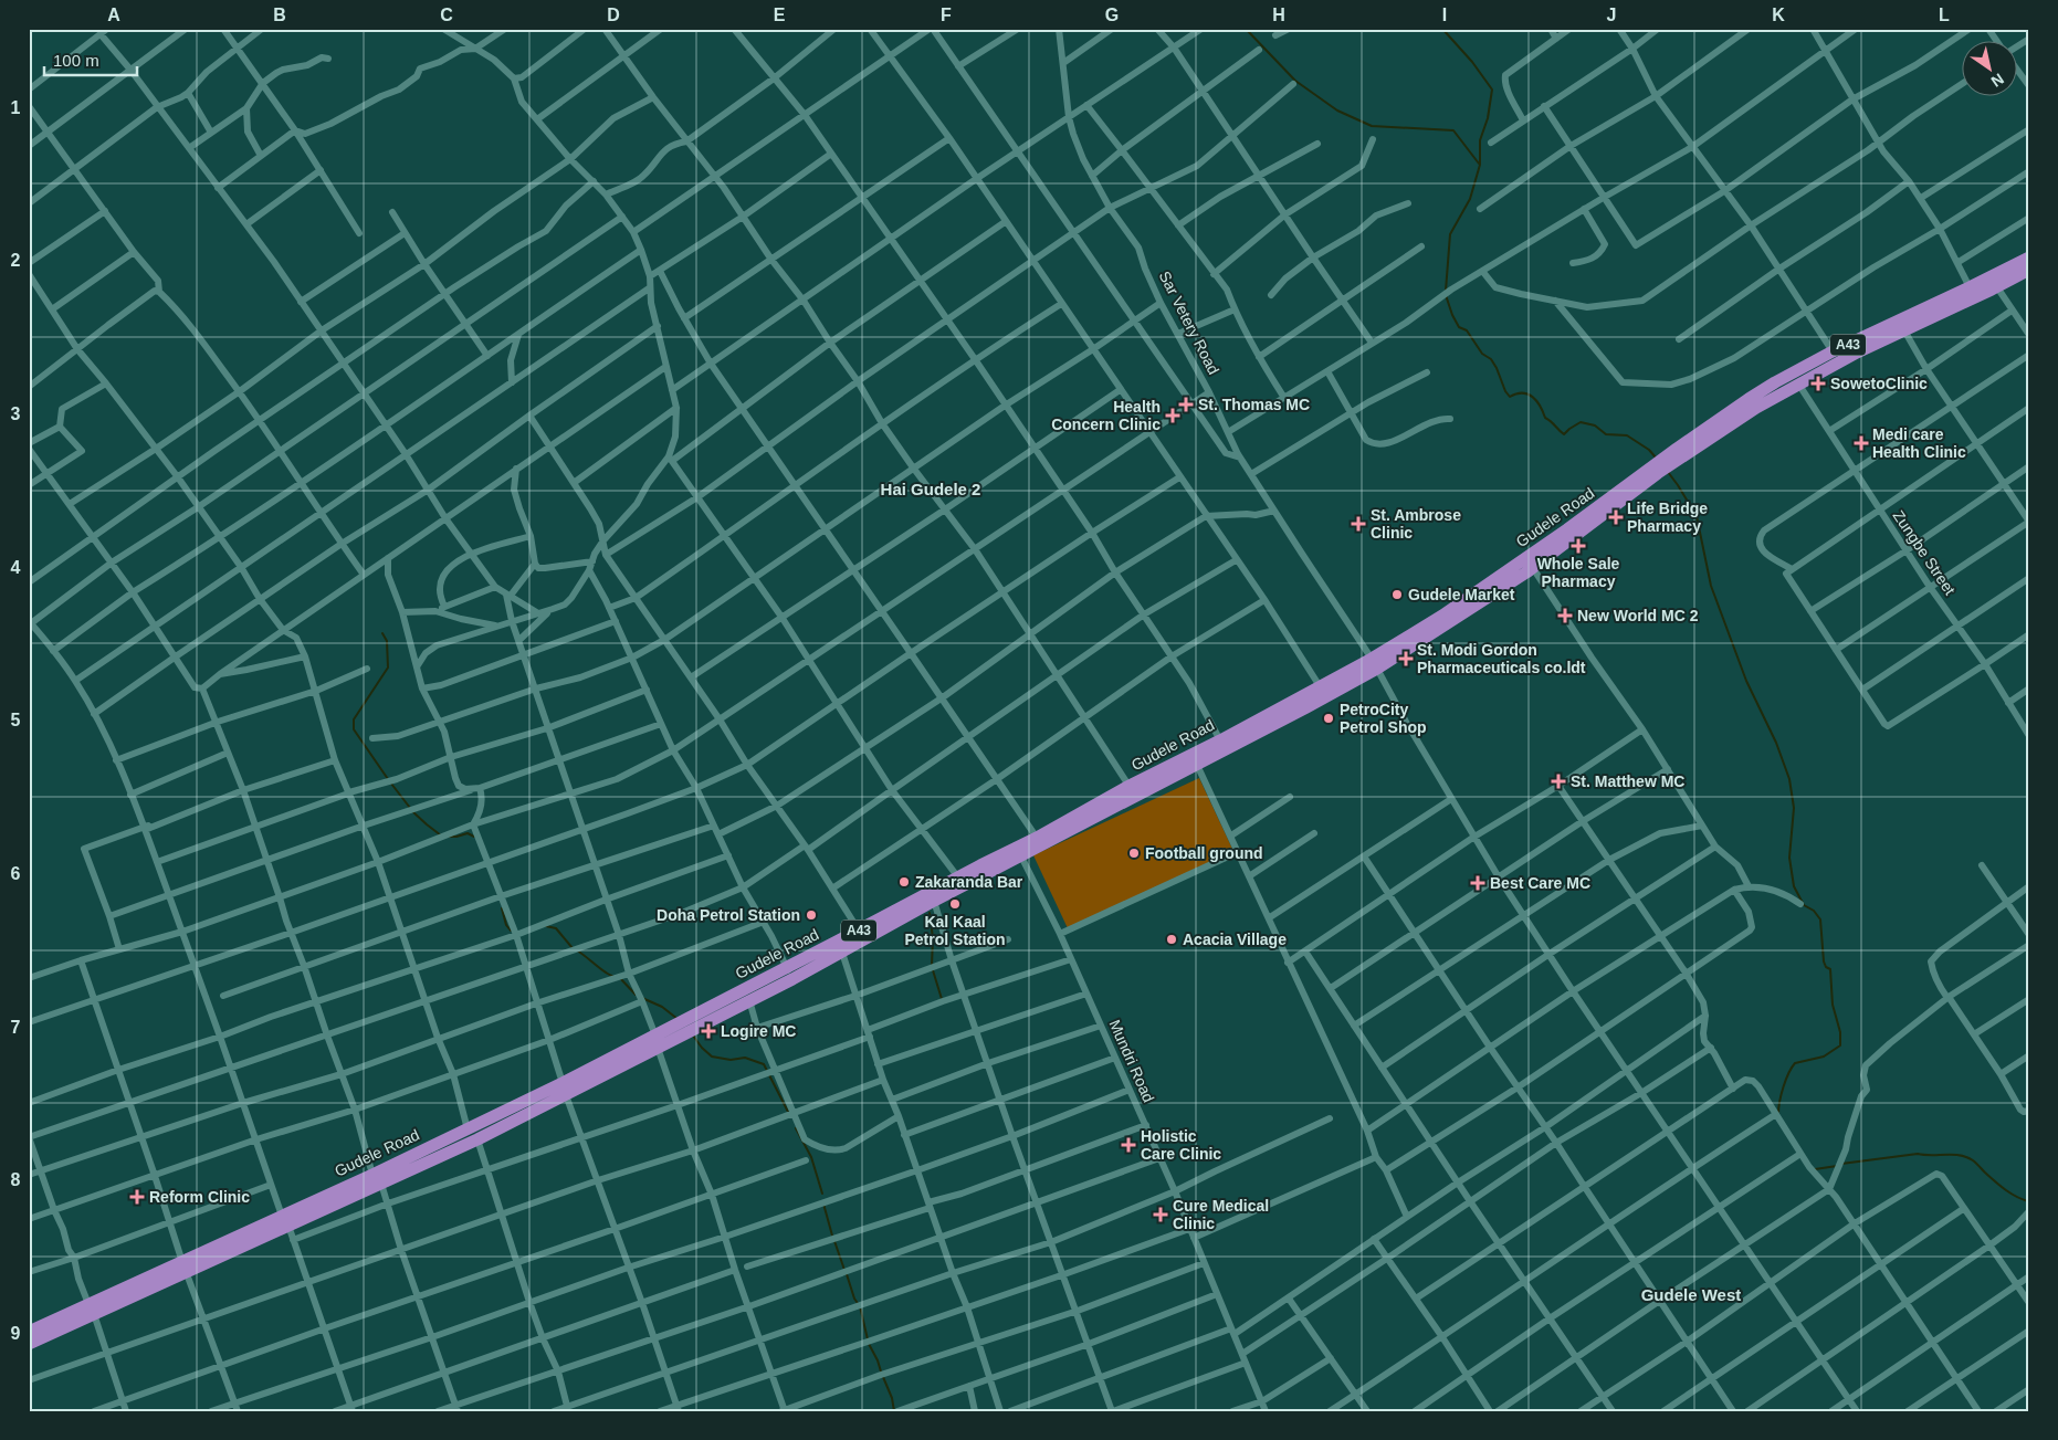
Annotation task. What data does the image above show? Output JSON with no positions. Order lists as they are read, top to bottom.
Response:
{
  "streets": {
    "highway": ["A43", "Gudele Road"],
    "street": ["Sar Vetery Road", "Zungbe Street", "Mundri Road"]
  },
  "crossings": [
    ["Sar Vetery Road", "Gudele Road"],
    ["A43", "Gudele Road"],
    ["A43", "Zungbe Street"],
    ["Gudele Road", "Mundri Road"]
  ],
  "districts": ["Hai Gudele 2", "Gudele West"],
  "places": {
    "health": [
      "SowetoClinic",
      "St. Thomas MC",
      "Health Concern Clinic",
      "Medi care Health Clinic",
      "Life Bridge Pharmacy",
      "St. Ambrose Clinic",
      "Whole Sale Pharmacy",
      "New World MC 2",
      "St. Modi Gordon Pharmaceuticals co.ldt",
      "St. Matthew MC",
      "Best Care MC",
      "Logire MC",
      "Holistic Care Clinic",
      "Reform Clinic",
      "Cure Medical Clinic"
    ],
    "other": [
      "Gudele Market",
      "PetroCity Petrol Shop",
      "Football ground",
      "Zakaranda Bar",
      "Kal Kaal Petrol Station",
      "Doha Petrol Station",
      "Acacia Village"
    ]
  },
  "scale_bar": "100 m",
  "north": "bottom right",
  "grid": {
    "columns": [
      "A",
      "B",
      "C",
      "D",
      "E",
      "F",
      "G",
      "H",
      "I",
      "J",
      "K",
      "L"
    ],
    "rows": [
      "1",
      "2",
      "3",
      "4",
      "5",
      "6",
      "7",
      "8",
      "9"
    ]
  }
}
